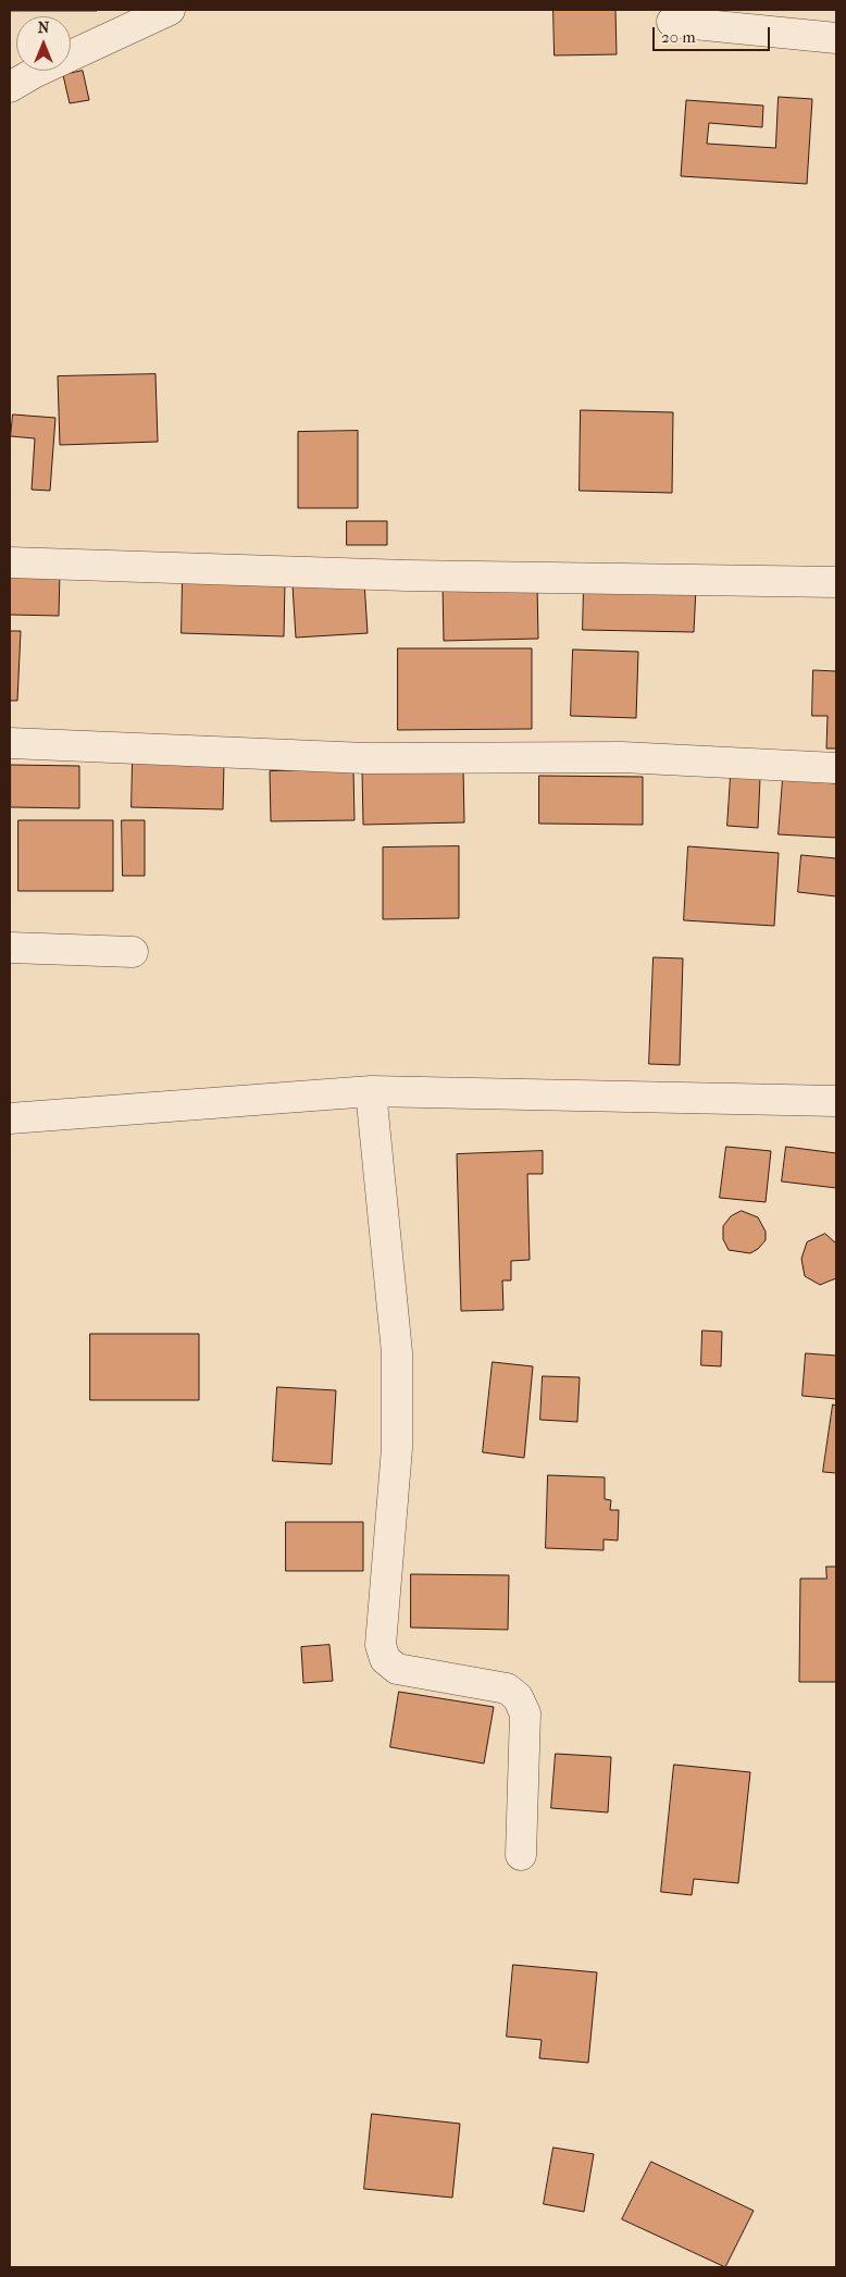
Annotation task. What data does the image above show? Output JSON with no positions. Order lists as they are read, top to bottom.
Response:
{
  "scale_bar": "20 m",
  "north": "top"
}
